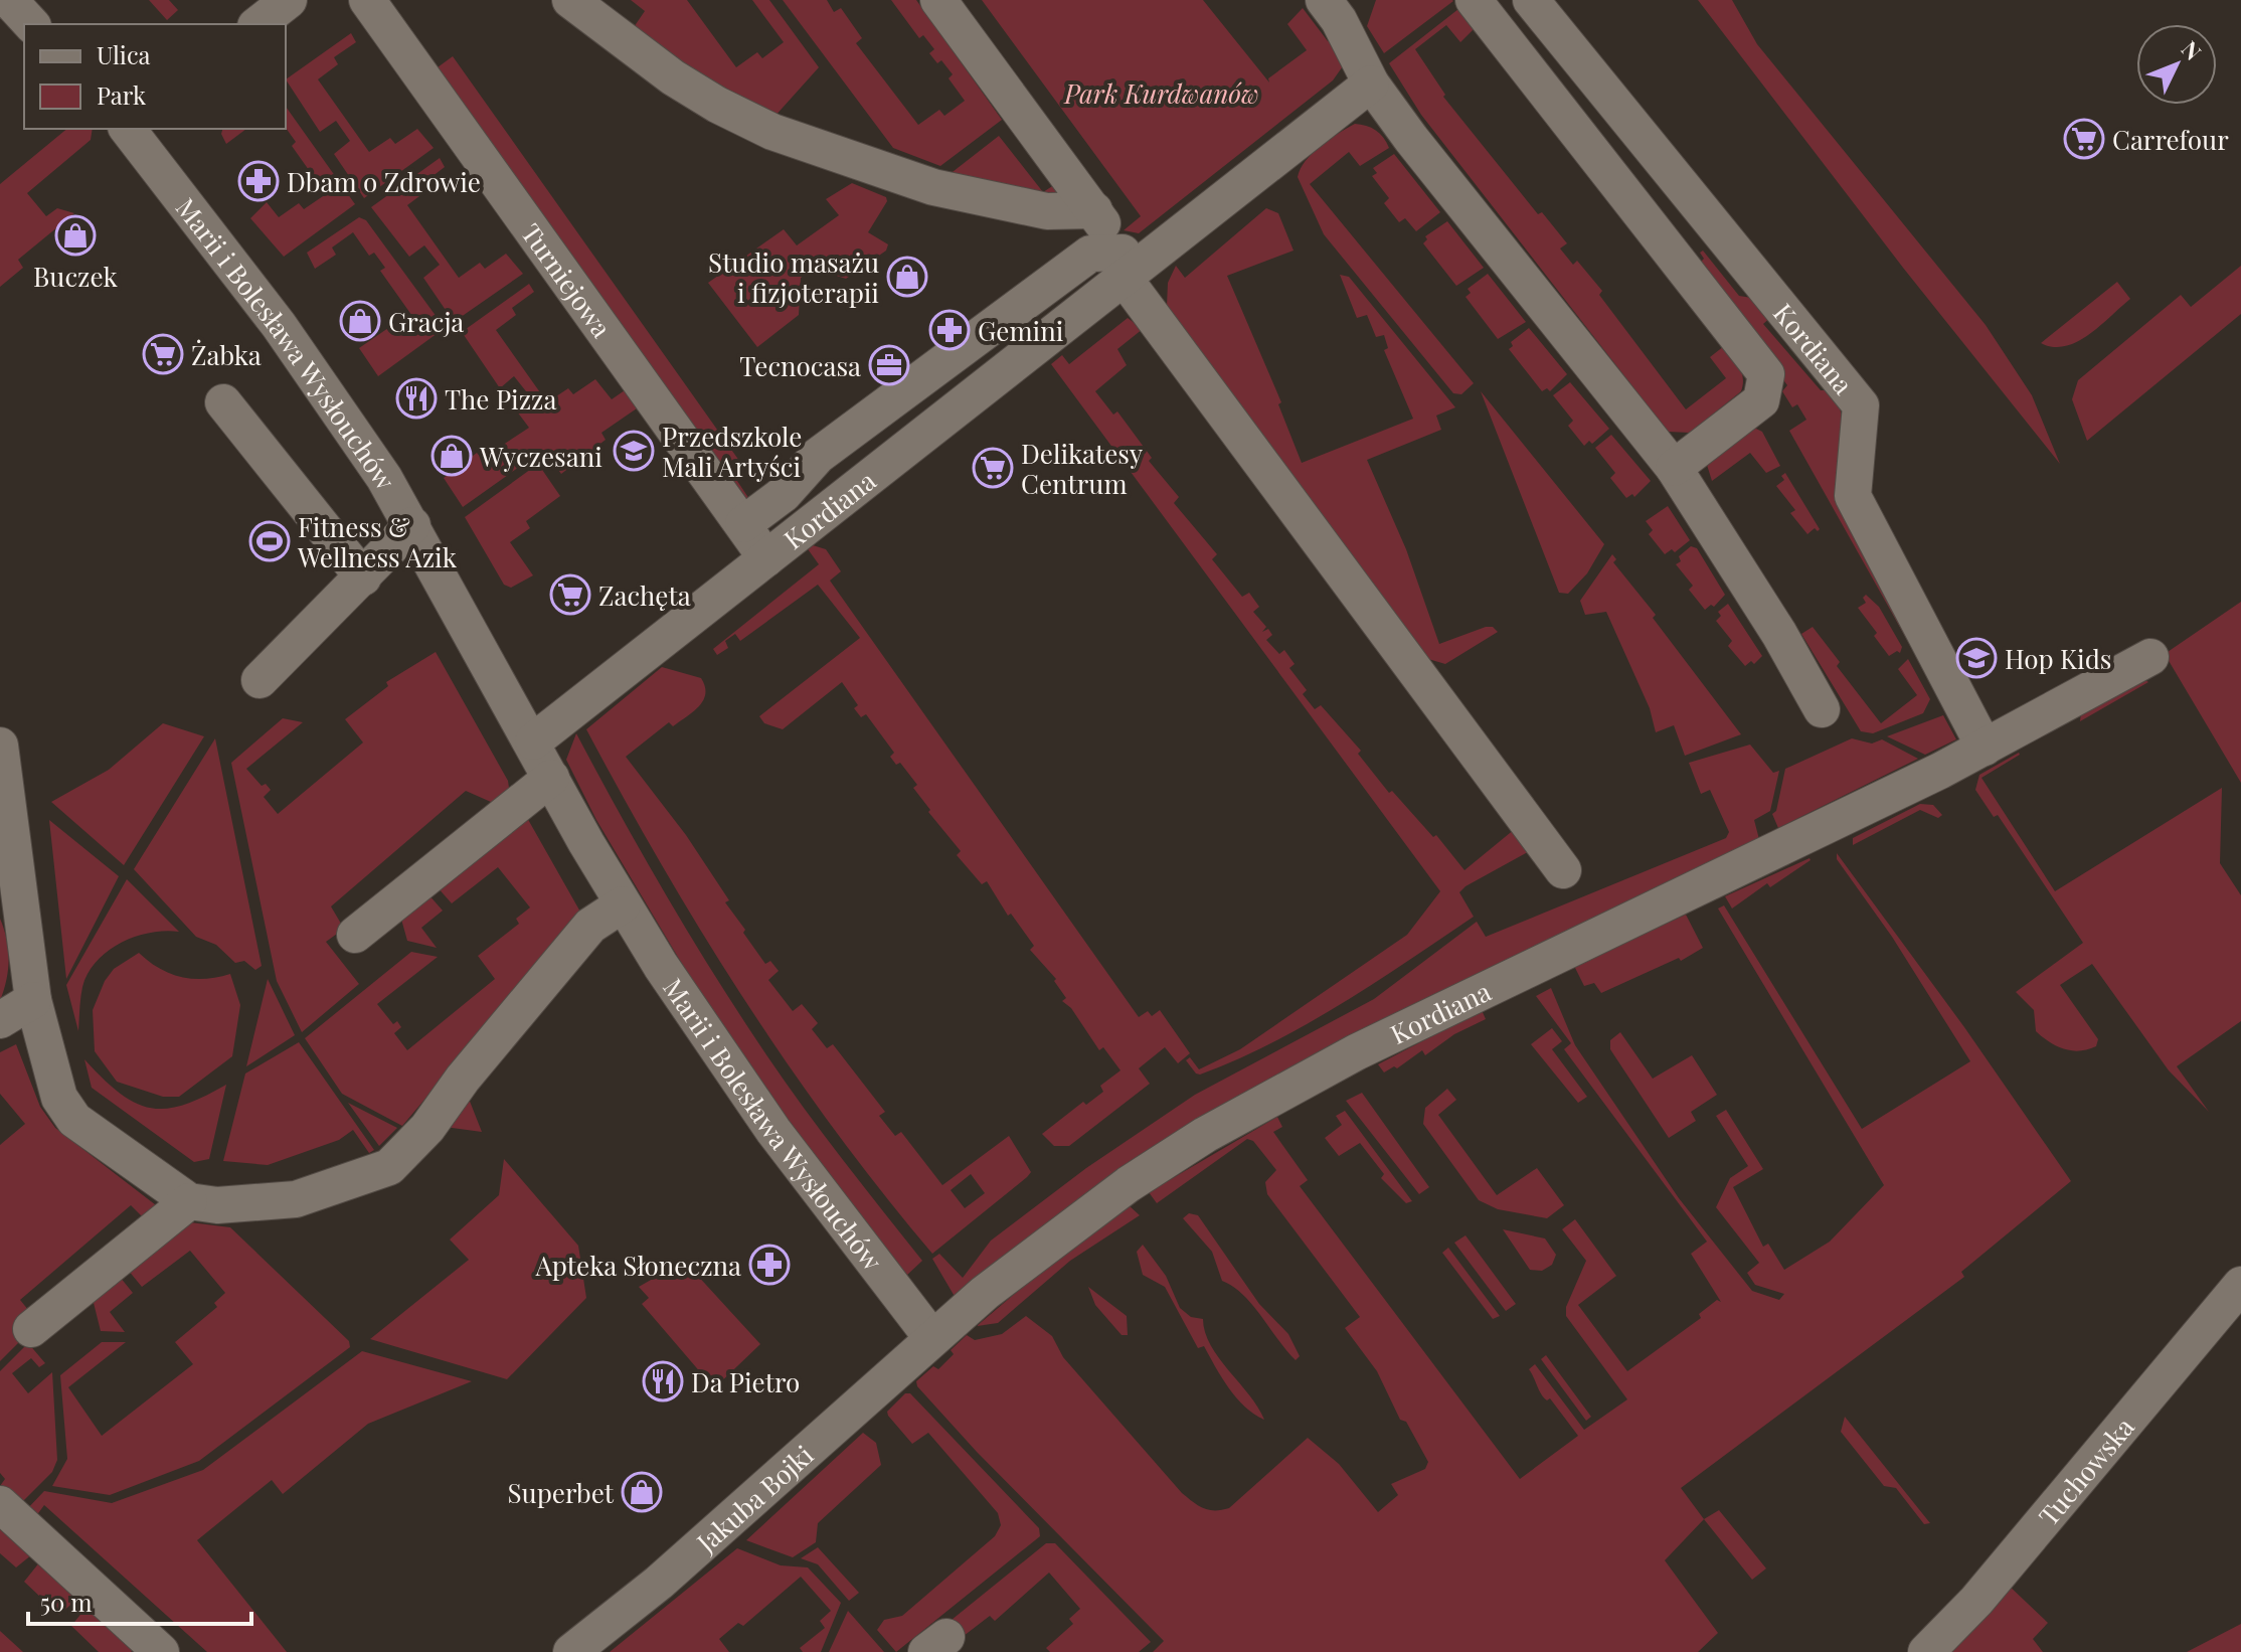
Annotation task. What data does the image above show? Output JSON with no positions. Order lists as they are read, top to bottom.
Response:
{
  "streets": {
    "street": [
      "Turniejowa",
      "Marii i Bolesława Wysłouchów",
      "Kordiana",
      "Tuchowska",
      "Jakuba Bojki"
    ]
  },
  "crossings": [
    ["Turniejowa", "Kordiana"],
    ["Marii i Bolesława Wysłouchów", "Kordiana"],
    ["Marii i Bolesława Wysłouchów", "Jakuba Bojki"],
    ["Kordiana", "Jakuba Bojki"]
  ],
  "parks": ["Park Kurdwanów"],
  "places": {
    "supermarket": [
      "Carrefour",
      "Żabka",
      "Delikatesy Centrum",
      "Zachęta"
    ],
    "pharmacy": ["Dbam o Zdrowie", "Gemini", "Apteka Słoneczna"],
    "shop": [
      "Buczek",
      "Studio masażu i fizjoterapii",
      "Gracja",
      "Wyczesani",
      "Superbet"
    ],
    "office": ["Tecnocasa"],
    "restaurant": ["The Pizza", "Da Pietro"],
    "school or university": ["Przedszkole Mali Artyści", "Hop Kids"],
    "sports": ["Fitness & Wellness Azik"]
  },
  "legend": ["Ulica", "Park"],
  "scale_bar": "50 m",
  "north": "top right"
}
